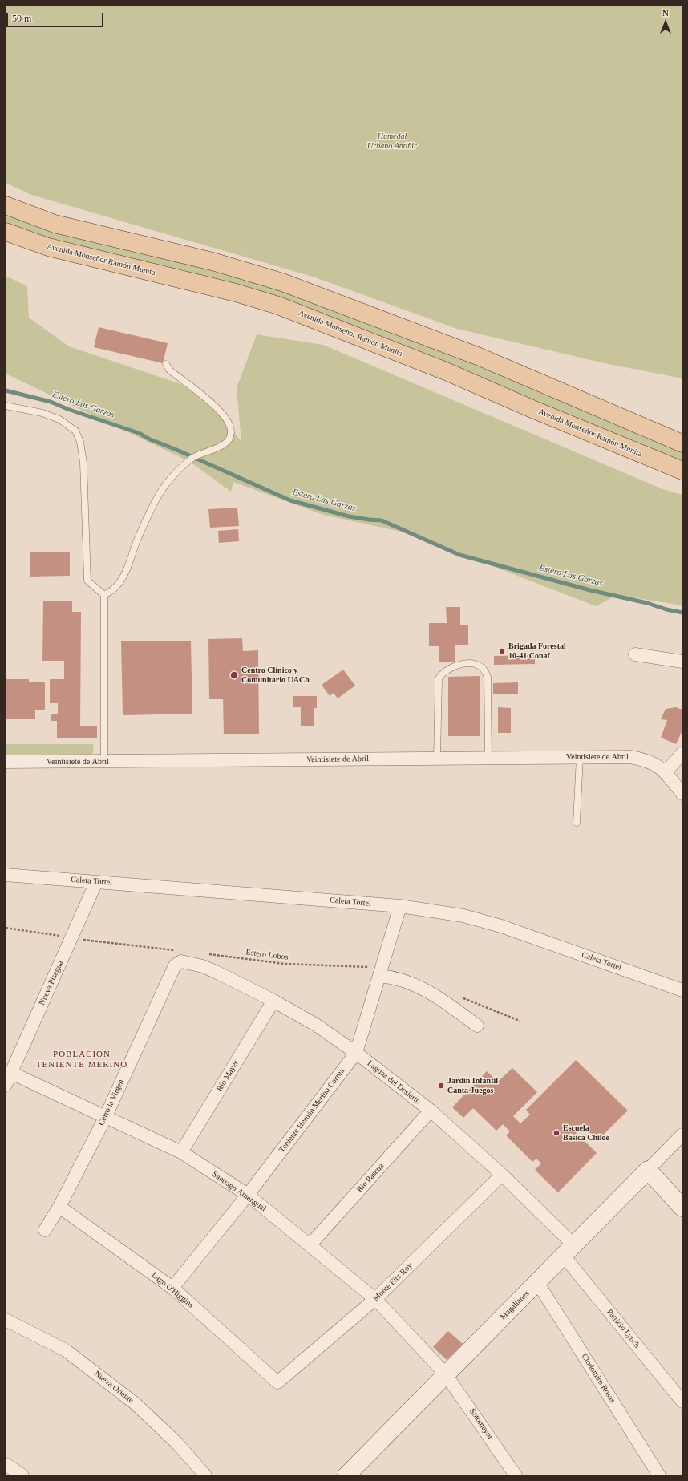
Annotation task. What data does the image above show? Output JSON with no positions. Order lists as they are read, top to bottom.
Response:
{
  "streets": {
    "main road": ["Avenida Monseñor Ramón Munita"],
    "street": [
      "Veintisiete de Abril",
      "Caleta Tortel",
      "Nueva Pisagua",
      "Río Mayer",
      "Laguna del Desierto",
      "Cerro la Virgen",
      "Teniente Hernán Merino Correa",
      "Río Pascua",
      "Santiago Amengual",
      "Monte Fitz Roy",
      "Lago O'Higgins",
      "Magallanes",
      "Patricio Lynch",
      "Clodomiro Rosas",
      "Nueva Oriente",
      "Sotomayor"
    ],
    "path": ["Estero Lobos"]
  },
  "crossings": [
    ["Caleta Tortel", "Nueva Pisagua"],
    ["Caleta Tortel", "Teniente Hernán Merino Correa"],
    ["Estero Lobos", "Teniente Hernán Merino Correa"],
    ["Nueva Pisagua", "Santiago Amengual"],
    ["Río Mayer", "Laguna del Desierto"],
    ["Río Mayer", "Santiago Amengual"],
    ["Laguna del Desierto", "Cerro la Virgen"],
    ["Laguna del Desierto", "Teniente Hernán Merino Correa"],
    ["Laguna del Desierto", "Río Pascua"],
    ["Laguna del Desierto", "Monte Fitz Roy"],
    ["Laguna del Desierto", "Magallanes"],
    ["Laguna del Desierto", "Patricio Lynch"],
    ["Cerro la Virgen", "Santiago Amengual"],
    ["Cerro la Virgen", "Lago O'Higgins"],
    ["Teniente Hernán Merino Correa", "Santiago Amengual"],
    ["Teniente Hernán Merino Correa", "Lago O'Higgins"],
    ["Río Pascua", "Santiago Amengual"],
    ["Santiago Amengual", "Monte Fitz Roy"],
    ["Santiago Amengual", "Magallanes"],
    ["Santiago Amengual", "Sotomayor"],
    ["Monte Fitz Roy", "Lago O'Higgins"],
    ["Magallanes", "Patricio Lynch"],
    ["Magallanes", "Clodomiro Rosas"],
    ["Magallanes", "Sotomayor"]
  ],
  "districts": ["POBLACIÓN TENIENTE MERINO"],
  "water": ["Estero Las Garzas"],
  "parks": ["Humedal Urbano Antiñir"],
  "places": [
    "Brigada Forestal 10-41 Conaf",
    "Centro Clínico y Comunitario UACh",
    "Jardin Infantil Canta Juegos",
    "Escuela Básica Chiloé"
  ],
  "scale_bar": "50 m",
  "north": "top"
}
